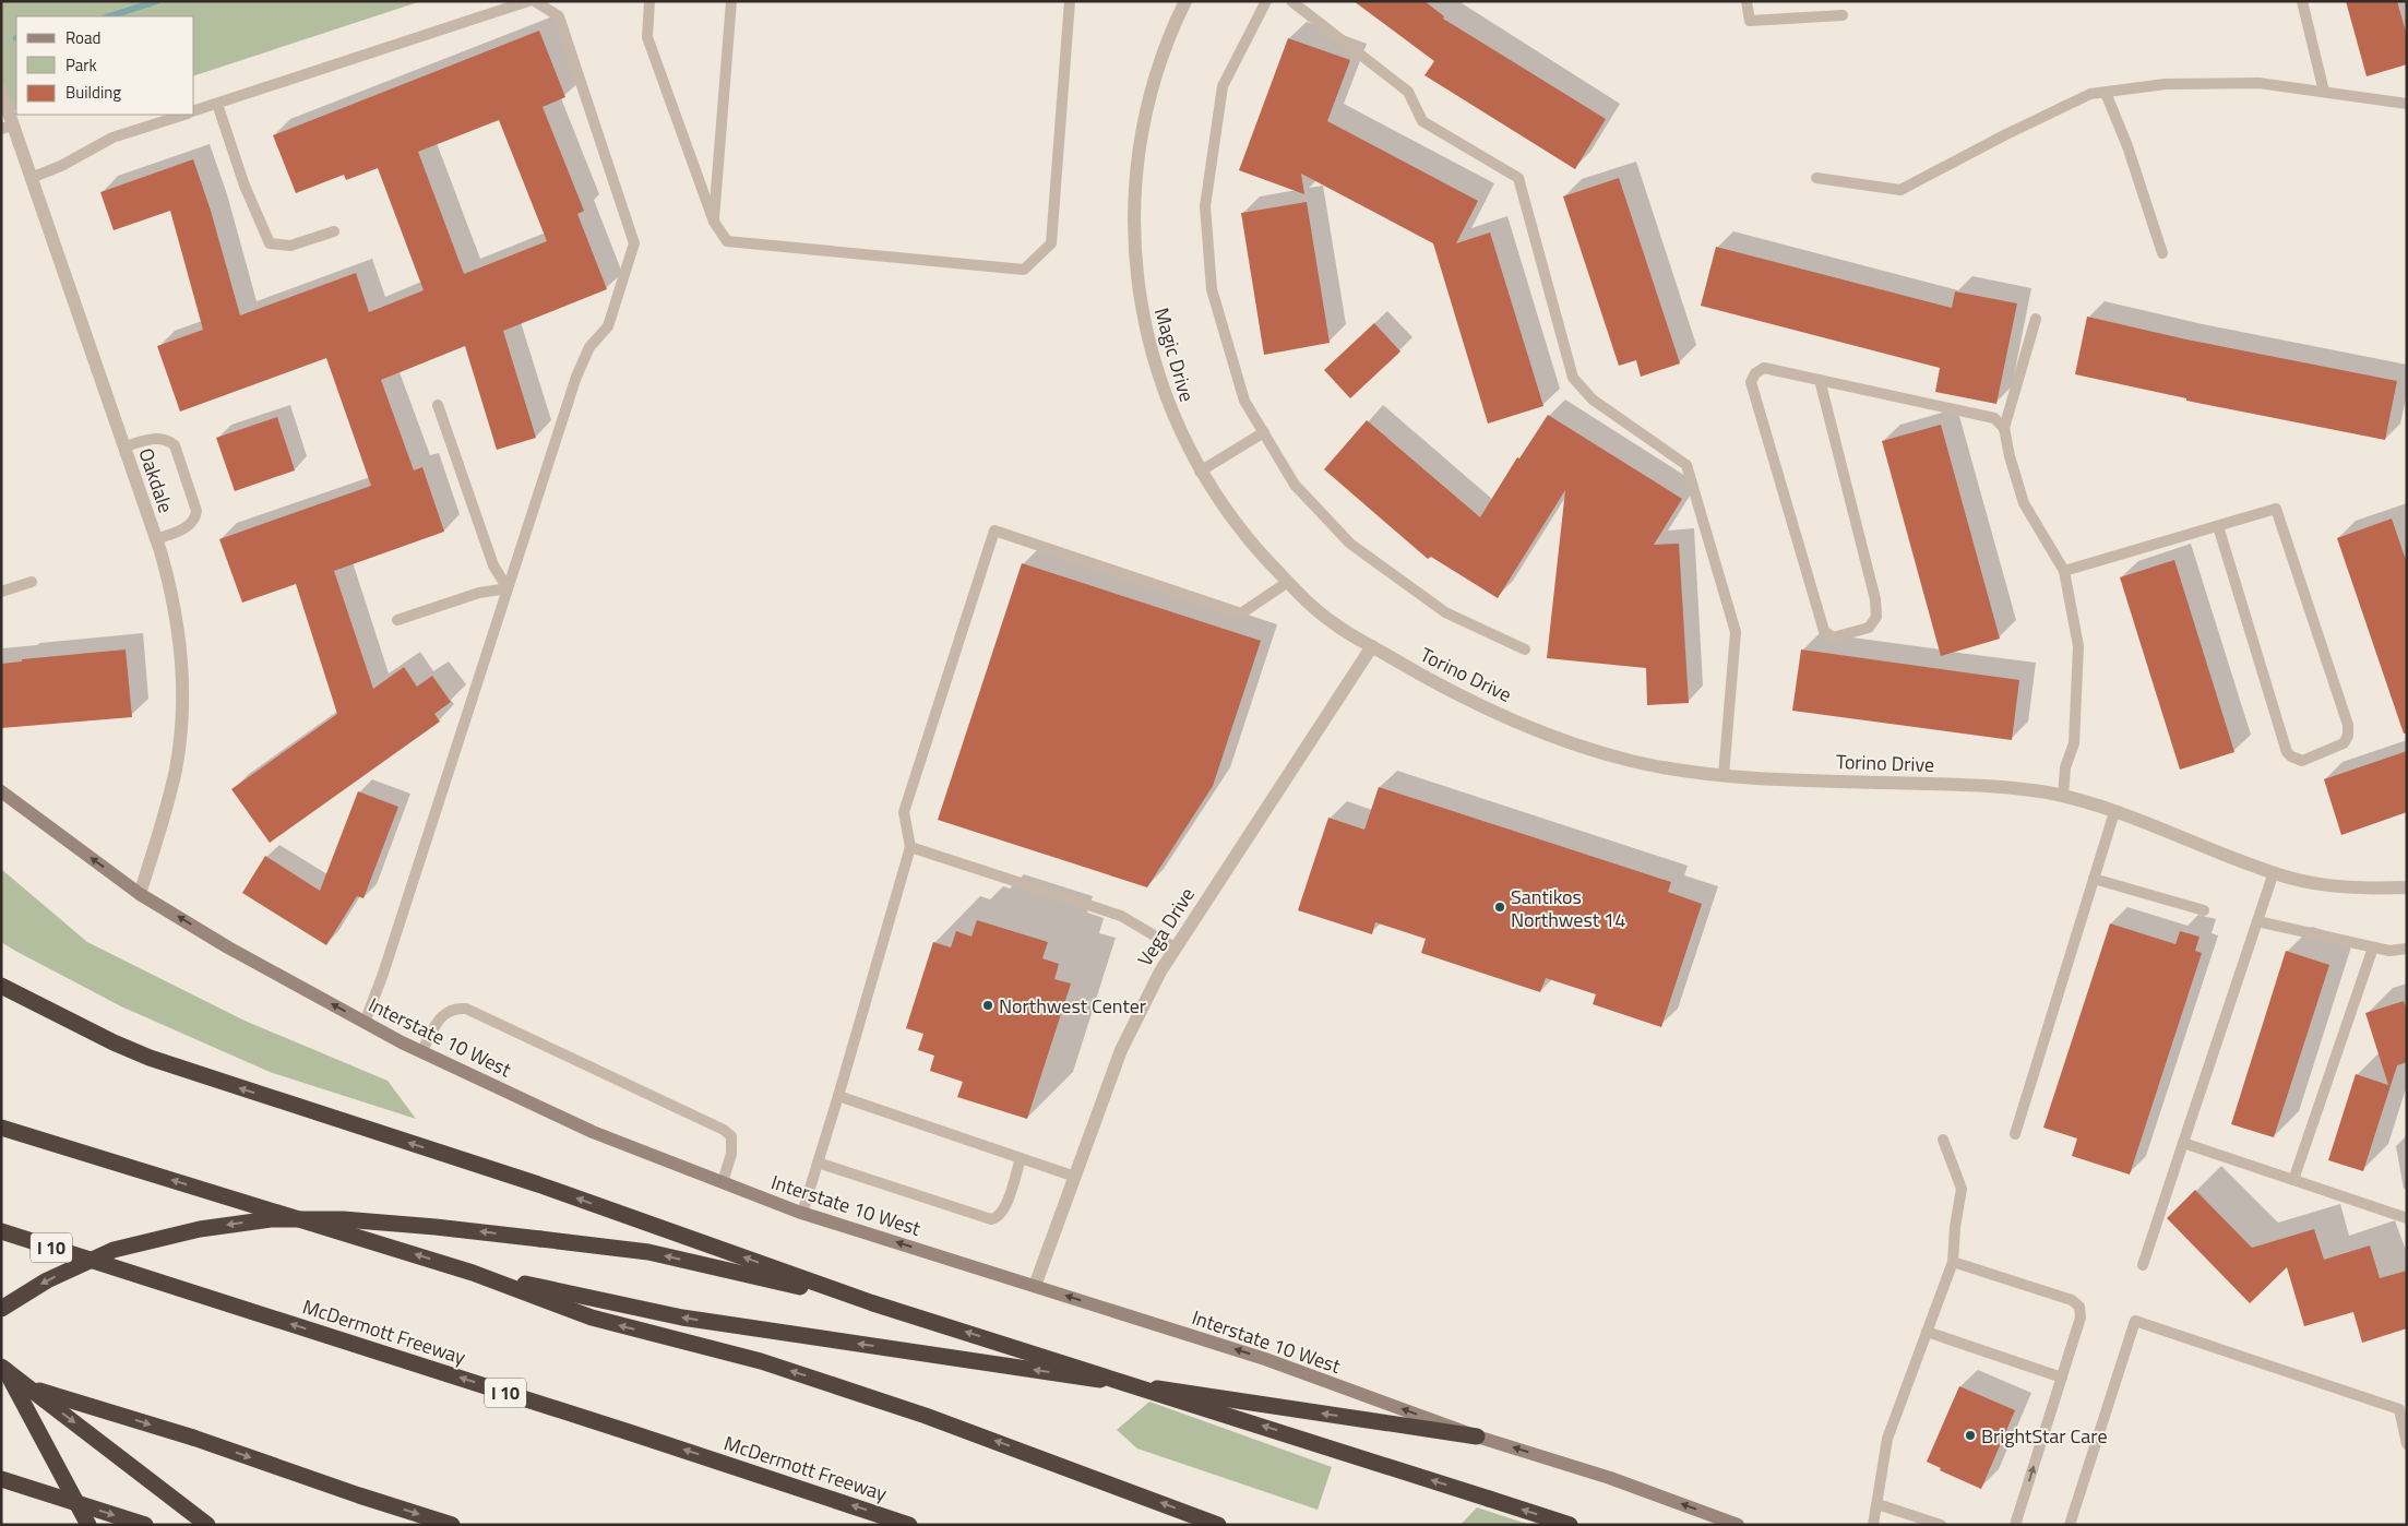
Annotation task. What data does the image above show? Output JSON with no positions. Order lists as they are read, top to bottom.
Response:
{
  "streets": {
    "highway": ["I 10", "McDermott Freeway"],
    "main road": ["Interstate 10 West"],
    "street": [
      "Magic Drive",
      "Oakdale",
      "Torino Drive",
      "Vega Drive"
    ]
  },
  "crossings": [
    ["Magic Drive", "Torino Drive"],
    ["Magic Drive", "Vega Drive"],
    ["Oakdale", "Interstate 10 West"],
    ["Torino Drive", "Vega Drive"],
    ["Vega Drive", "Interstate 10 West"]
  ],
  "one_way": ["Interstate 10 West"],
  "places": ["Santikos Northwest 14", "Northwest Center", "BrightStar Care"],
  "legend": ["Road", "Park", "Building"]
}
